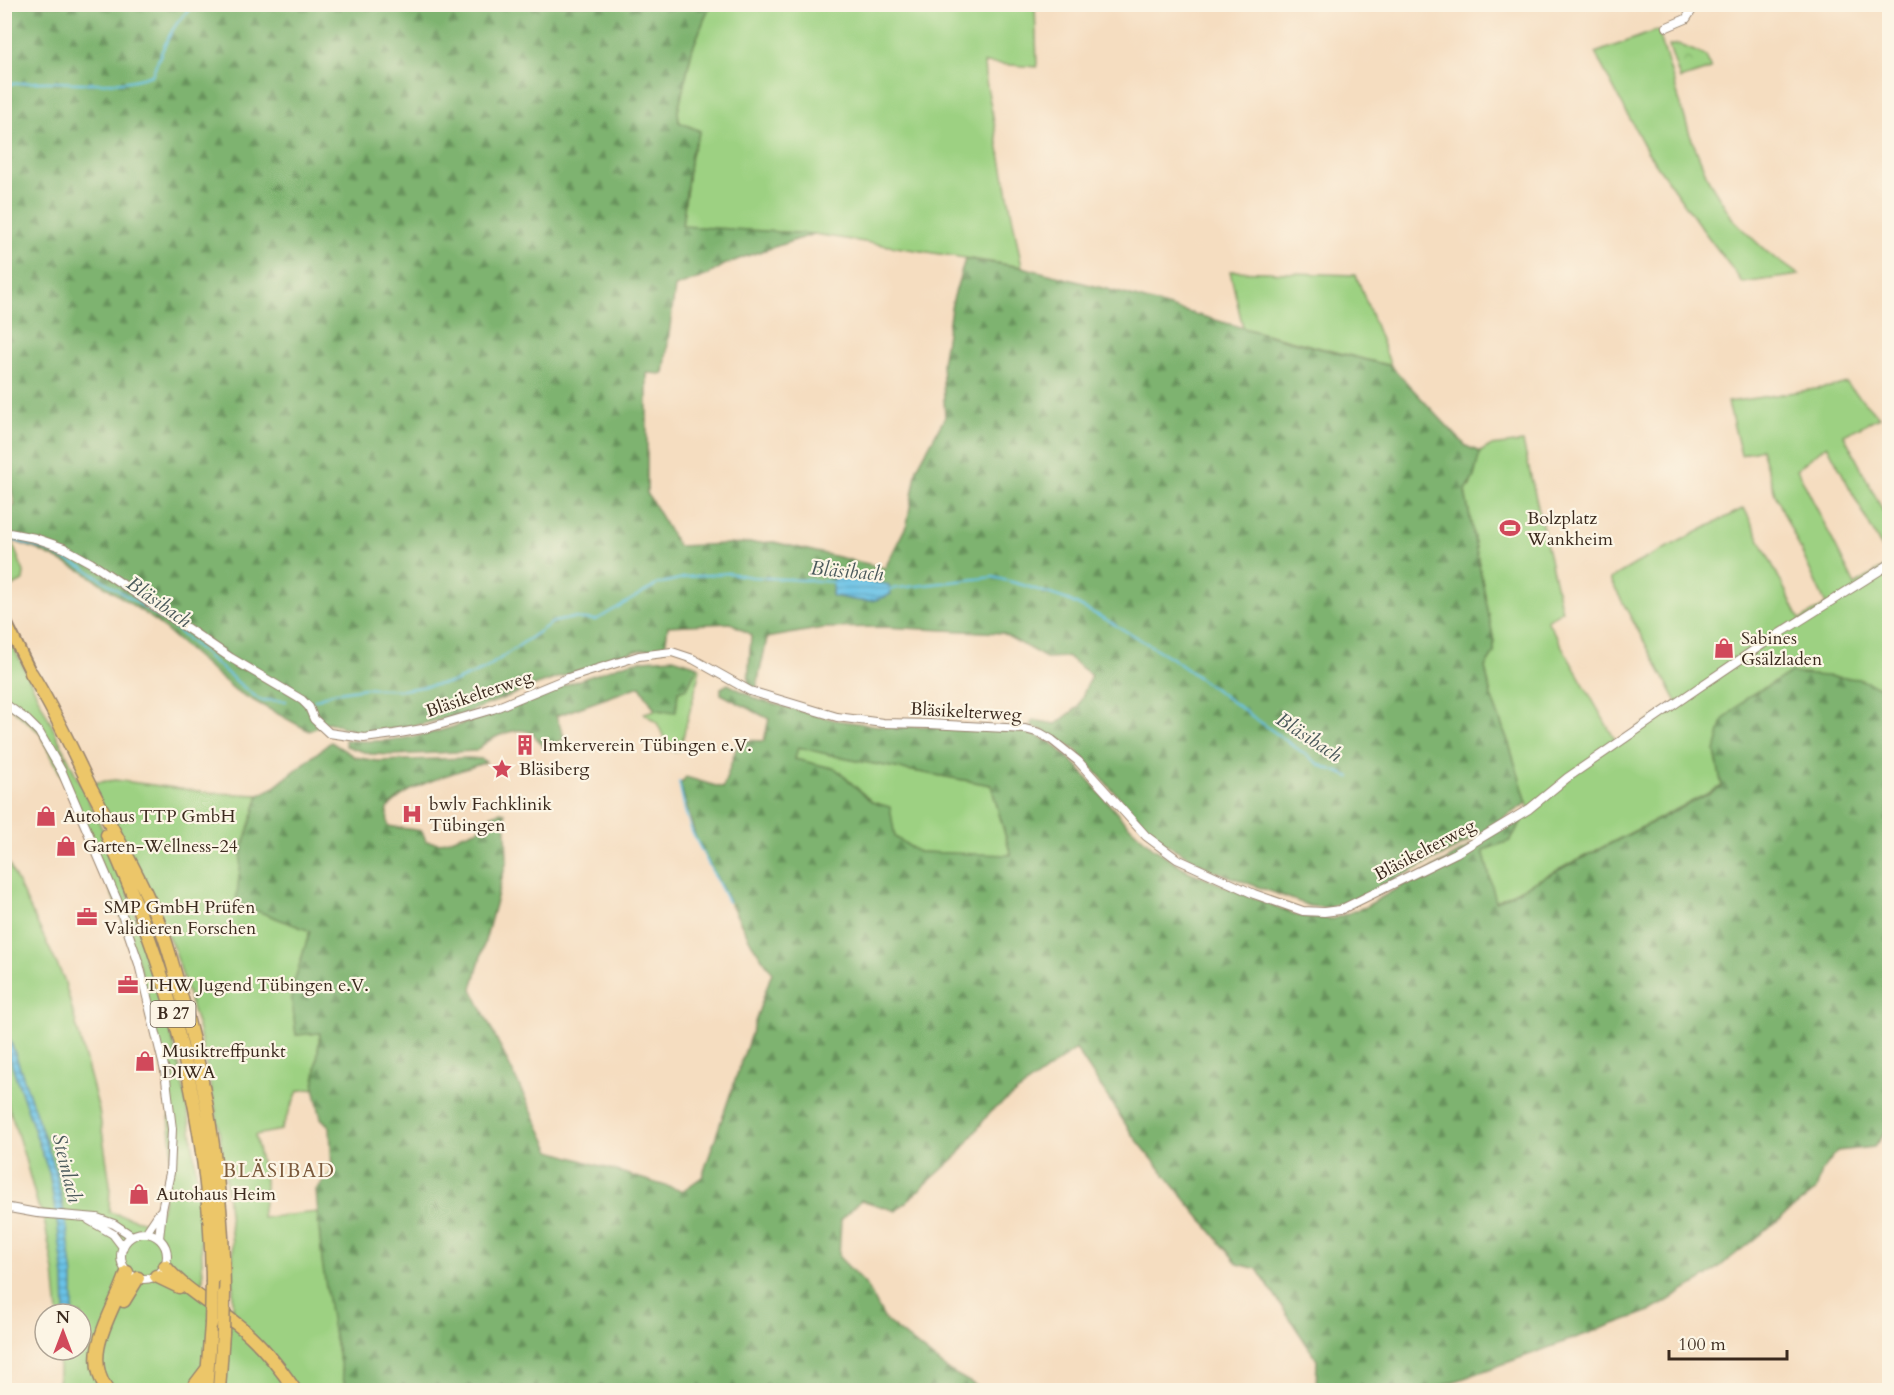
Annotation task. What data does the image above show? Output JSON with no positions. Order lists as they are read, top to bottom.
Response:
{
  "streets": {
    "highway": ["B 27"],
    "street": ["Bläsikelterweg"]
  },
  "districts": ["BLÄSIBAD"],
  "water": ["Bläsibach", "Steinlach"],
  "places": {
    "sports": ["Bolzplatz Wankheim"],
    "shop": [
      "Sabines Gsälzladen",
      "Autohaus TTP GmbH",
      "Garten-Wellness-24",
      "Musiktreffpunkt DIWA",
      "Autohaus Heim"
    ],
    "building": ["Imkerverein Tübingen e.V."],
    "place": ["Bläsiberg"],
    "hospital": ["bwlv Fachklinik Tübingen"],
    "office": ["SMP GmbH Prüfen Validieren Forschen", "THW Jugend Tübingen e.V."]
  },
  "scale_bar": "100 m",
  "north": "top"
}
